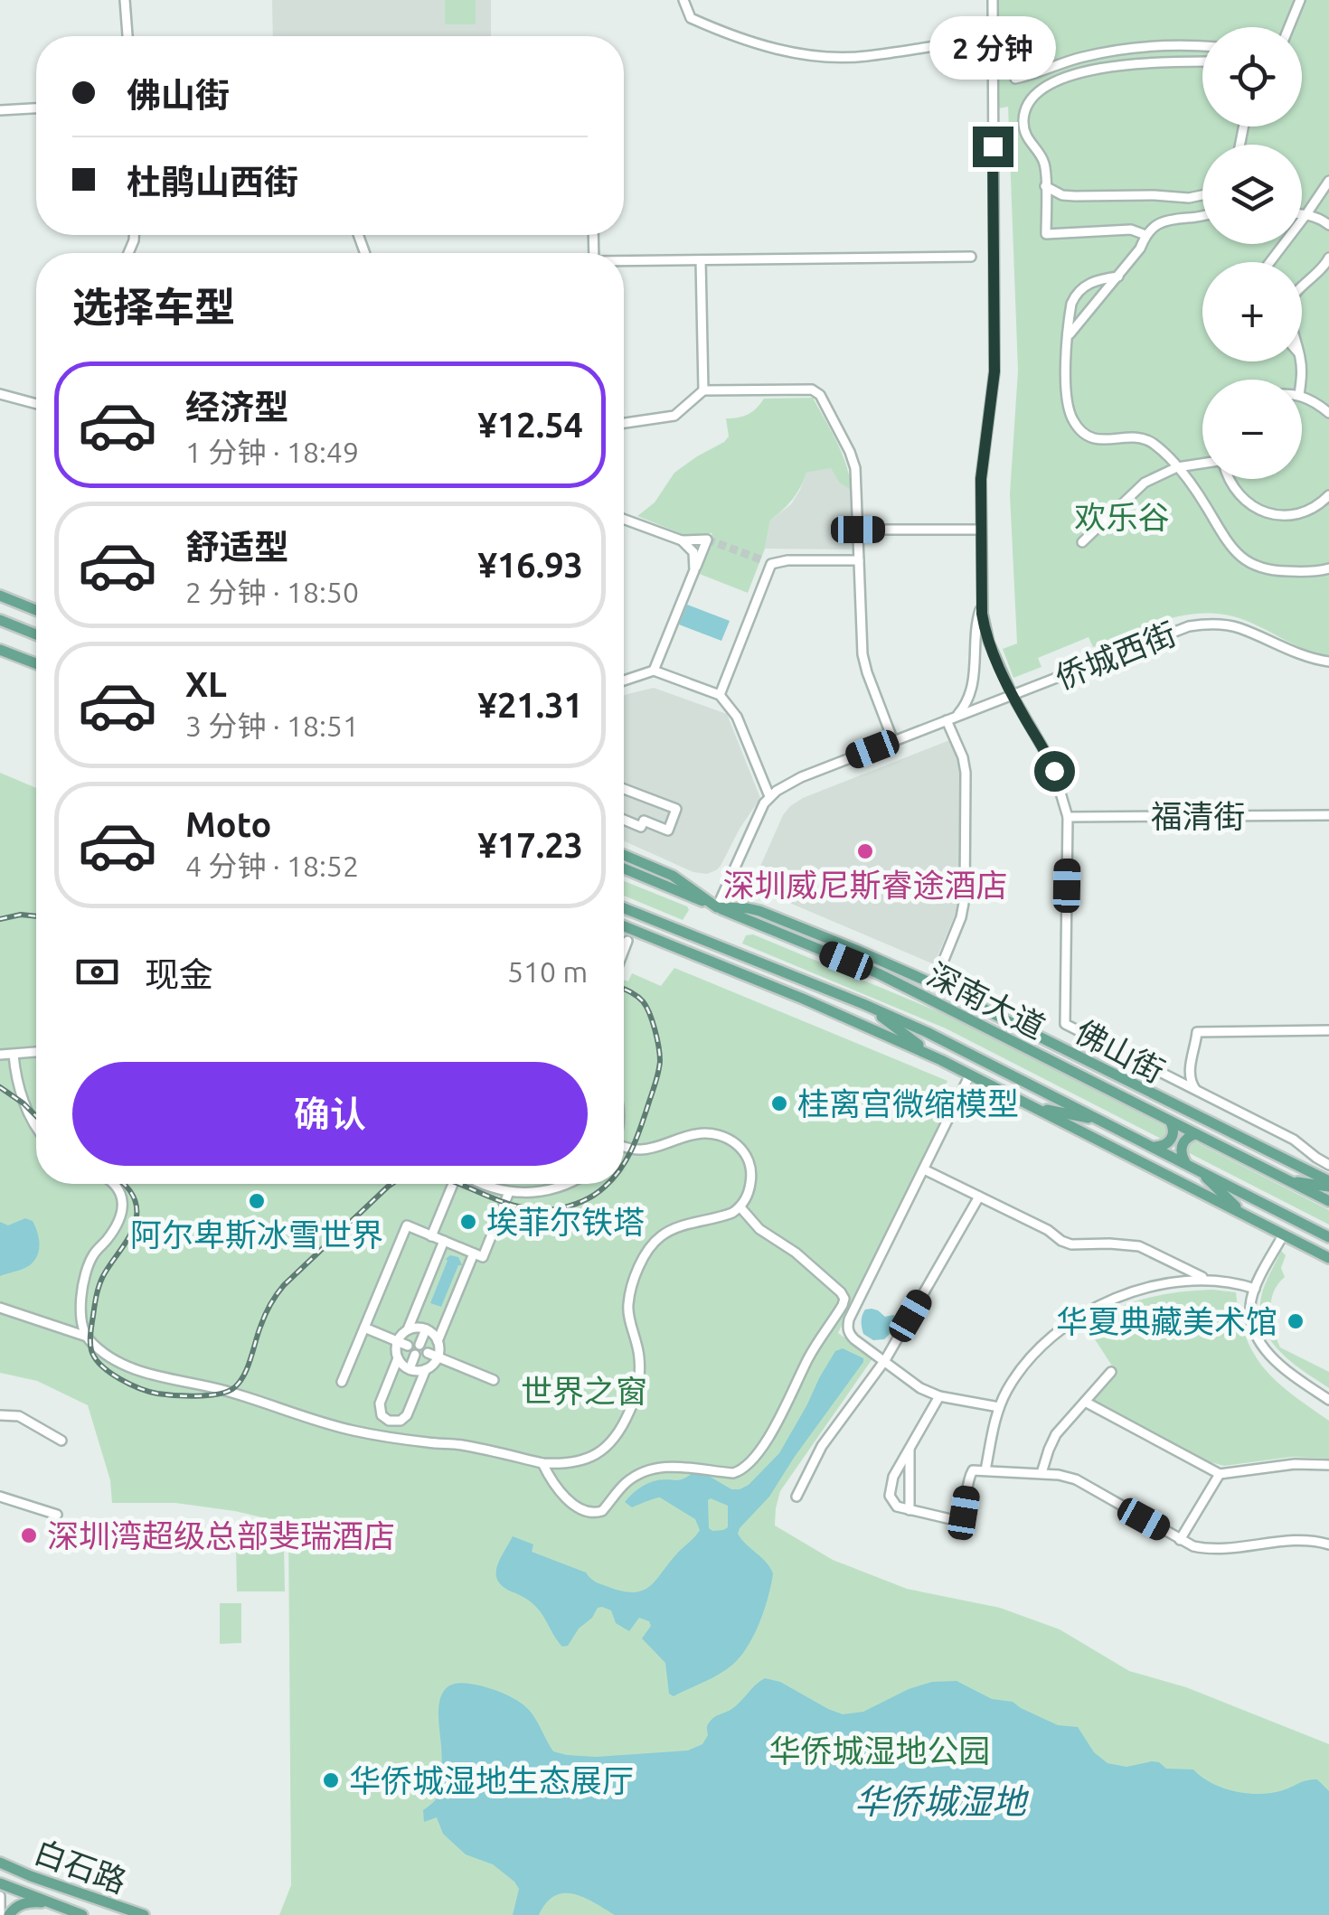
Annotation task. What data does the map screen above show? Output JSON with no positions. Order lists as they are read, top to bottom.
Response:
{
  "streets": {
    "main road": ["深南大道", "白石路"],
    "street": ["侨城西街", "福清街", "佛山街"]
  },
  "crossings": [
    ["侨城西街", "佛山街"],
    ["福清街", "佛山街"]
  ],
  "water": ["华侨城湿地"],
  "parks": ["欢乐谷", "世界之窗", "华侨城湿地公园"],
  "places": [
    "深圳威尼斯睿途酒店",
    "桂离宫微缩模型",
    "阿尔卑斯冰雪世界",
    "埃菲尔铁塔",
    "华夏典藏美术馆",
    "深圳湾超级总部斐瑞酒店",
    "华侨城湿地生态展厅"
  ],
  "page": {
    "bubble": "2 分钟",
    "map_buttons": ["+", "−"],
    "banner": ["佛山街", "杜鹃山西街"],
    "heading": "选择车型",
    "list": [
      {
        "name": "经济型",
        "note": "1 分钟 · 18:49",
        "value": "¥12.54"
      },
      {
        "name": "舒适型",
        "note": "2 分钟 · 18:50",
        "value": "¥16.93"
      },
      {
        "name": "XL",
        "note": "3 分钟 · 18:51",
        "value": "¥21.31"
      },
      {
        "name": "Moto",
        "note": "4 分钟 · 18:52",
        "value": "¥17.23"
      }
    ],
    "pay": ["现金", "510 m"],
    "buttons": "确认"
  }
}
